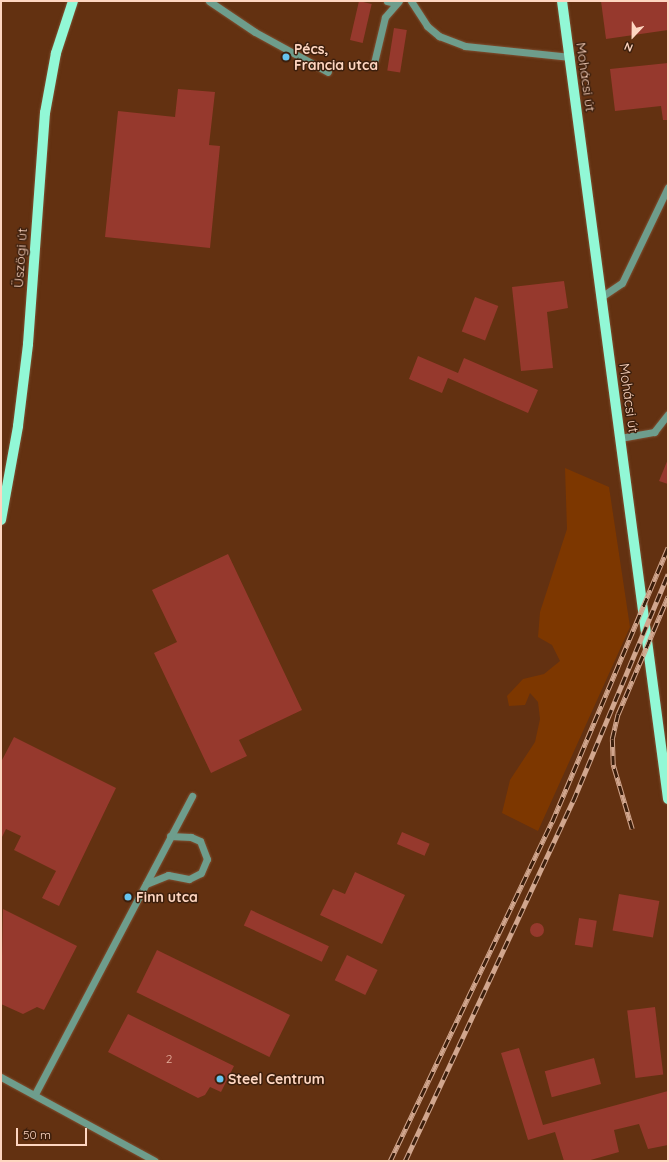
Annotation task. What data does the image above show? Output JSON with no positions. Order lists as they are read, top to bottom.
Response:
{
  "streets": {
    "main road": ["Mohácsi út", "Üszögi út"]
  },
  "places": ["Pécs, Francia utca", "Finn utca", "Steel Centrum"],
  "house_numbers": ["2"],
  "scale_bar": "50 m",
  "north": "bottom"
}
